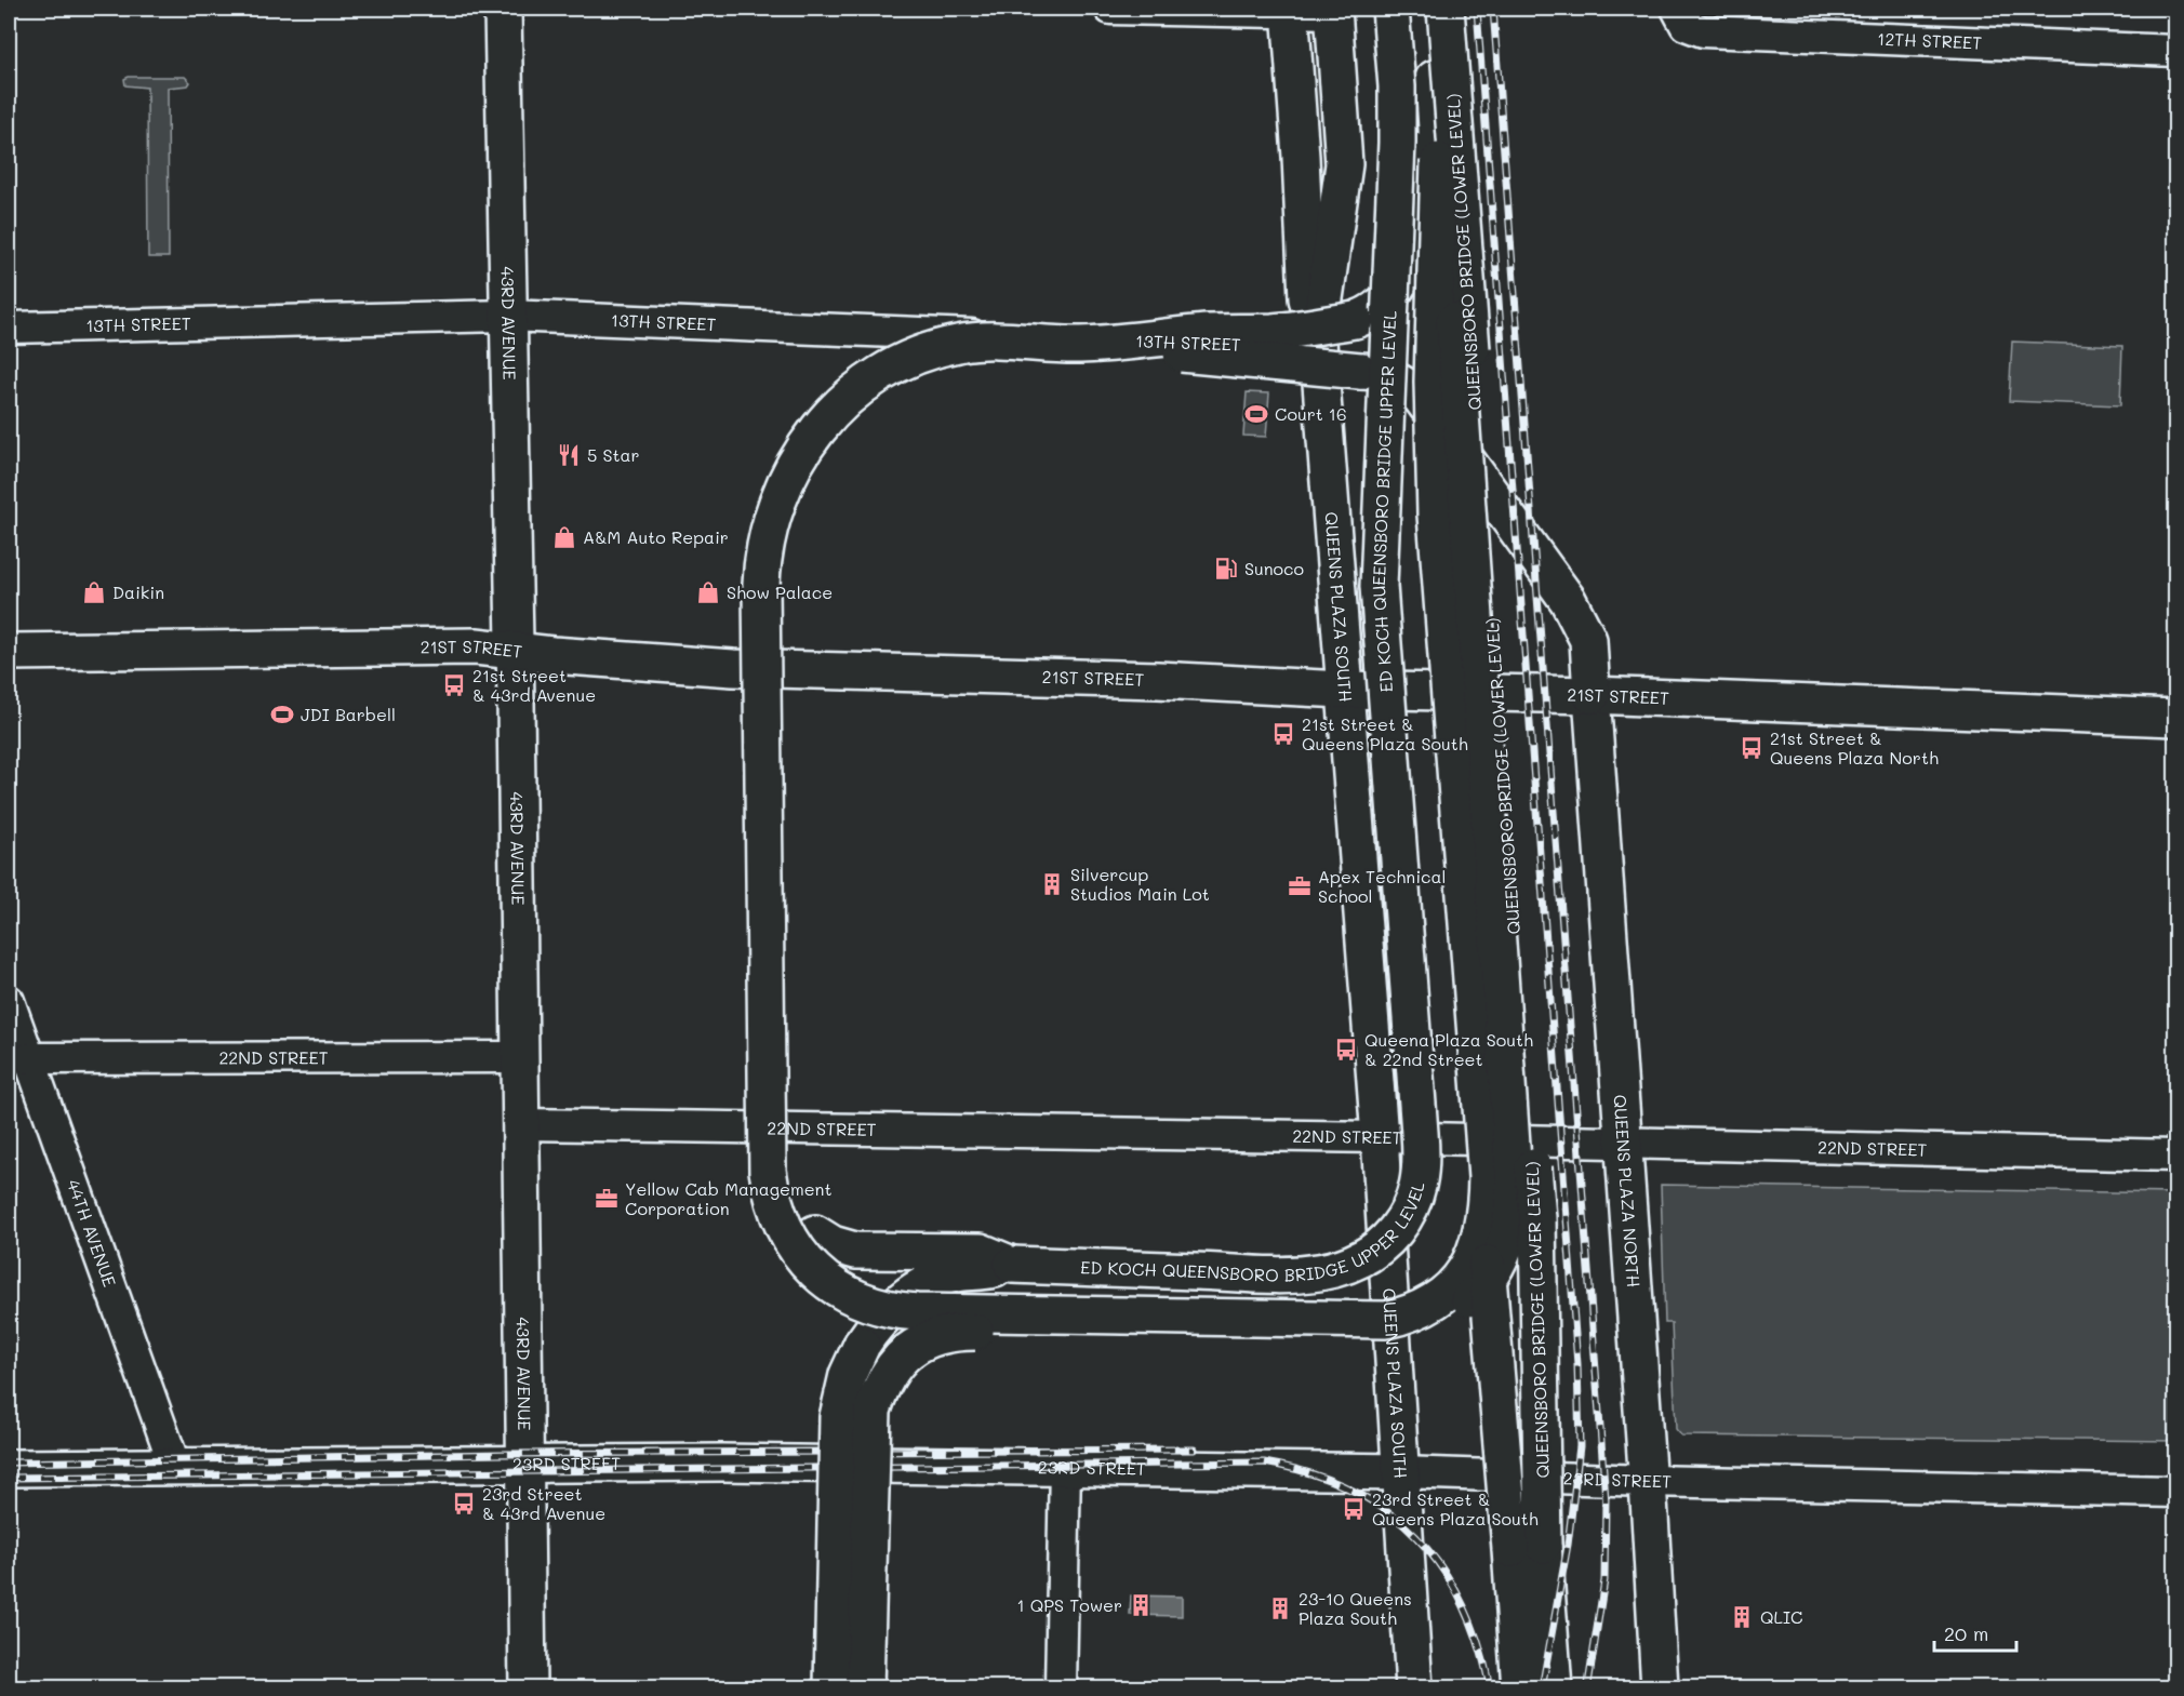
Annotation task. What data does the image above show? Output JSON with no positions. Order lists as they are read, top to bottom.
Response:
{
  "streets": {
    "main road": [
      "QUEENSBORO BRIDGE (LOWER LEVEL)",
      "43RD AVENUE",
      "ED KOCH QUEENSBORO BRIDGE UPPER LEVEL",
      "QUEENS PLAZA SOUTH",
      "21ST STREET",
      "QUEENS PLAZA NORTH",
      "23RD STREET"
    ],
    "street": [
      "12TH STREET",
      "13TH STREET",
      "22ND STREET",
      "44TH AVENUE"
    ]
  },
  "crossings": [
    ["43RD AVENUE", "13TH STREET"],
    ["43RD AVENUE", "21ST STREET"],
    ["43RD AVENUE", "22ND STREET"],
    ["43RD AVENUE", "23RD STREET"],
    ["13TH STREET", "QUEENS PLAZA SOUTH"],
    ["QUEENS PLAZA SOUTH", "21ST STREET"],
    ["QUEENS PLAZA SOUTH", "22ND STREET"],
    ["QUEENS PLAZA SOUTH", "23RD STREET"],
    ["21ST STREET", "QUEENS PLAZA NORTH"],
    ["22ND STREET", "QUEENS PLAZA NORTH"],
    ["22ND STREET", "44TH AVENUE"],
    ["QUEENS PLAZA NORTH", "23RD STREET"],
    ["44TH AVENUE", "23RD STREET"]
  ],
  "places": {
    "sports": ["Court 16", "JDI Barbell"],
    "restaurant": ["5 Star"],
    "shop": ["A&M Auto Repair", "Daikin", "Show Palace"],
    "fuel station": ["Sunoco"],
    "bus stop": [
      "21st Street & 43rd Avenue",
      "21st Street & Queens Plaza South",
      "21st Street & Queens Plaza North",
      "Queena Plaza South & 22nd Street",
      "23rd Street & 43rd Avenue",
      "23rd Street & Queens Plaza South"
    ],
    "building": [
      "Silvercup Studios Main Lot",
      "1 QPS Tower",
      "23-10 Queens Plaza South",
      "QLIC"
    ],
    "office": ["Apex Technical School", "Yellow Cab Management Corporation"]
  },
  "scale_bar": "20 m"
}
